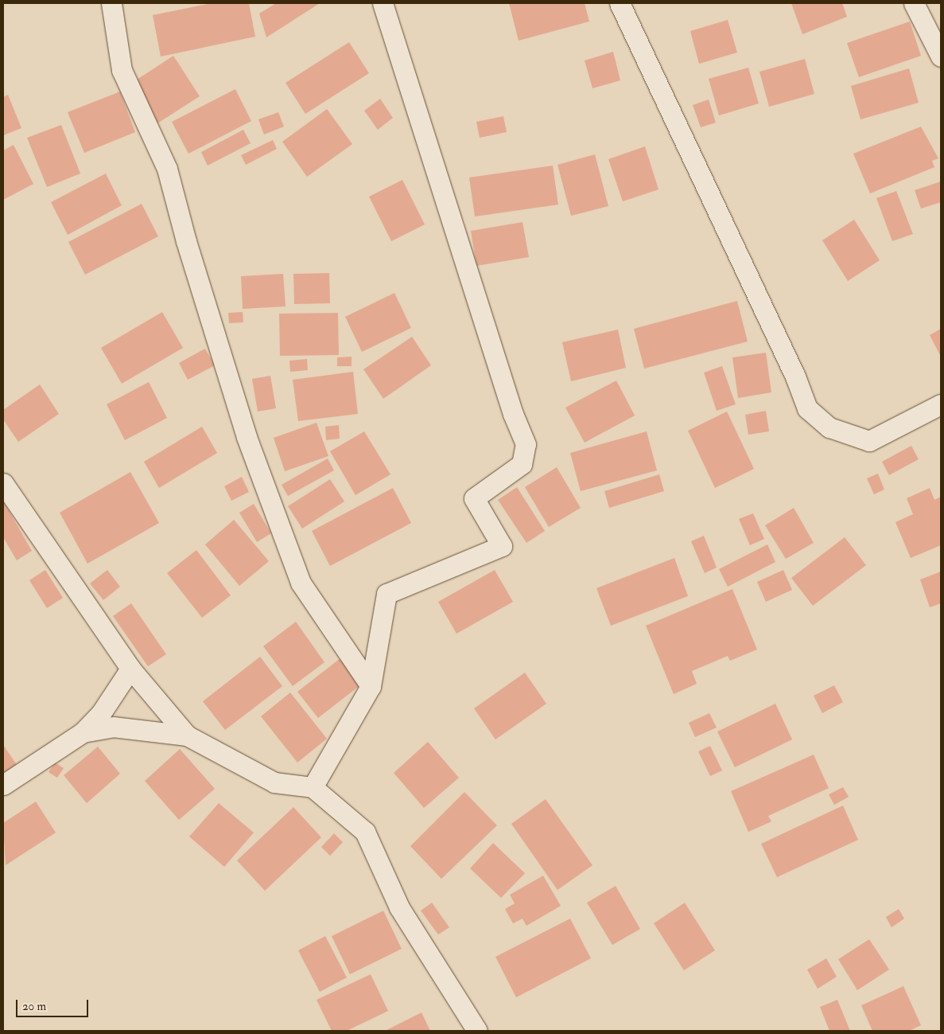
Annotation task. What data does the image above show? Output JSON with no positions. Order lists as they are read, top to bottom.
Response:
{
  "scale_bar": "20 m"
}
